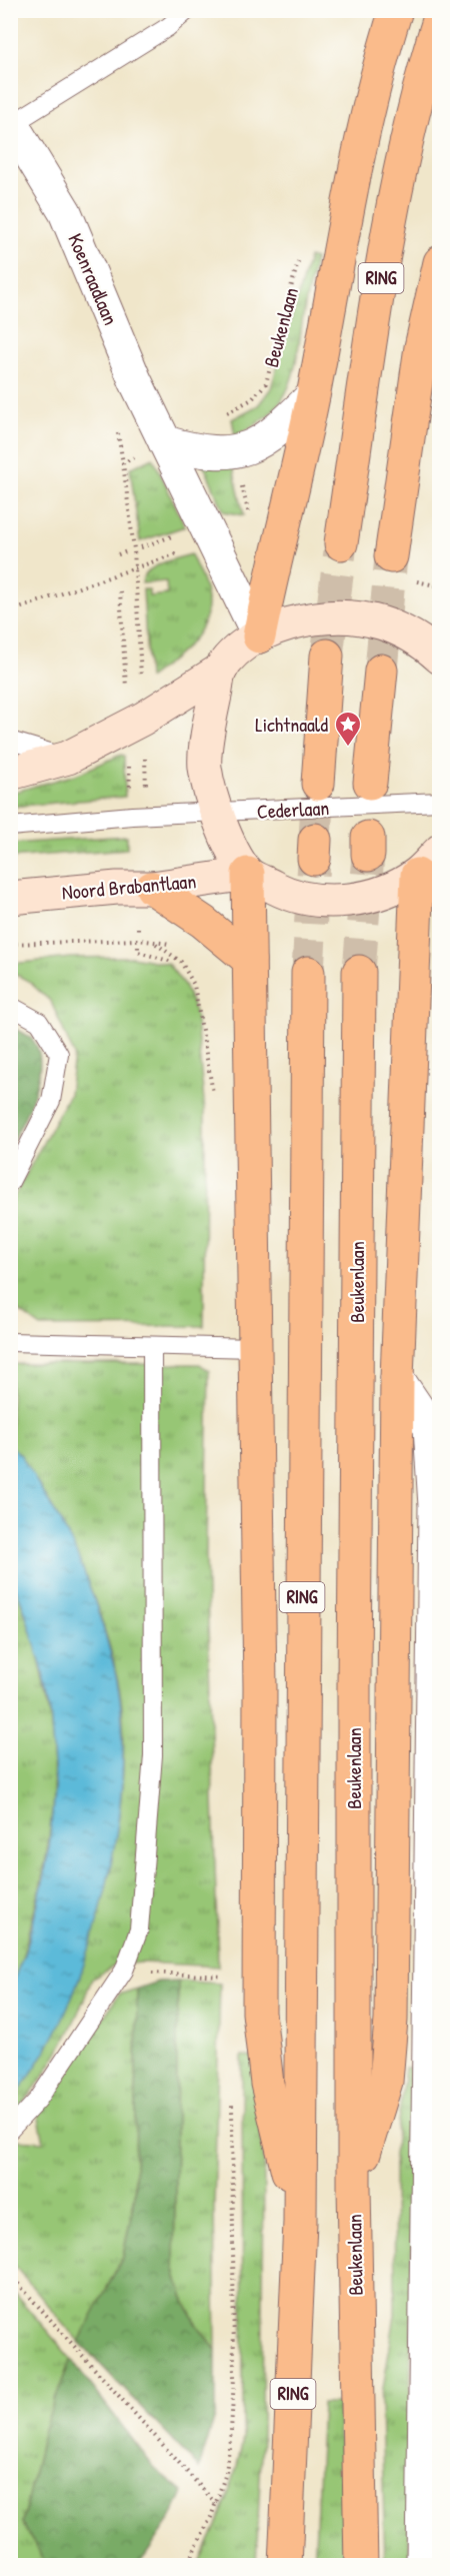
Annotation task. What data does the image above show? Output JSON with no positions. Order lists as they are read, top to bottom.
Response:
{
  "streets": {
    "main road": ["RING", "Beukenlaan", "Noord Brabantlaan"],
    "street": ["Koenraadlaan"],
    "lane": ["Cederlaan"]
  },
  "places": {
    "place": ["Lichtnaald"]
  }
}
